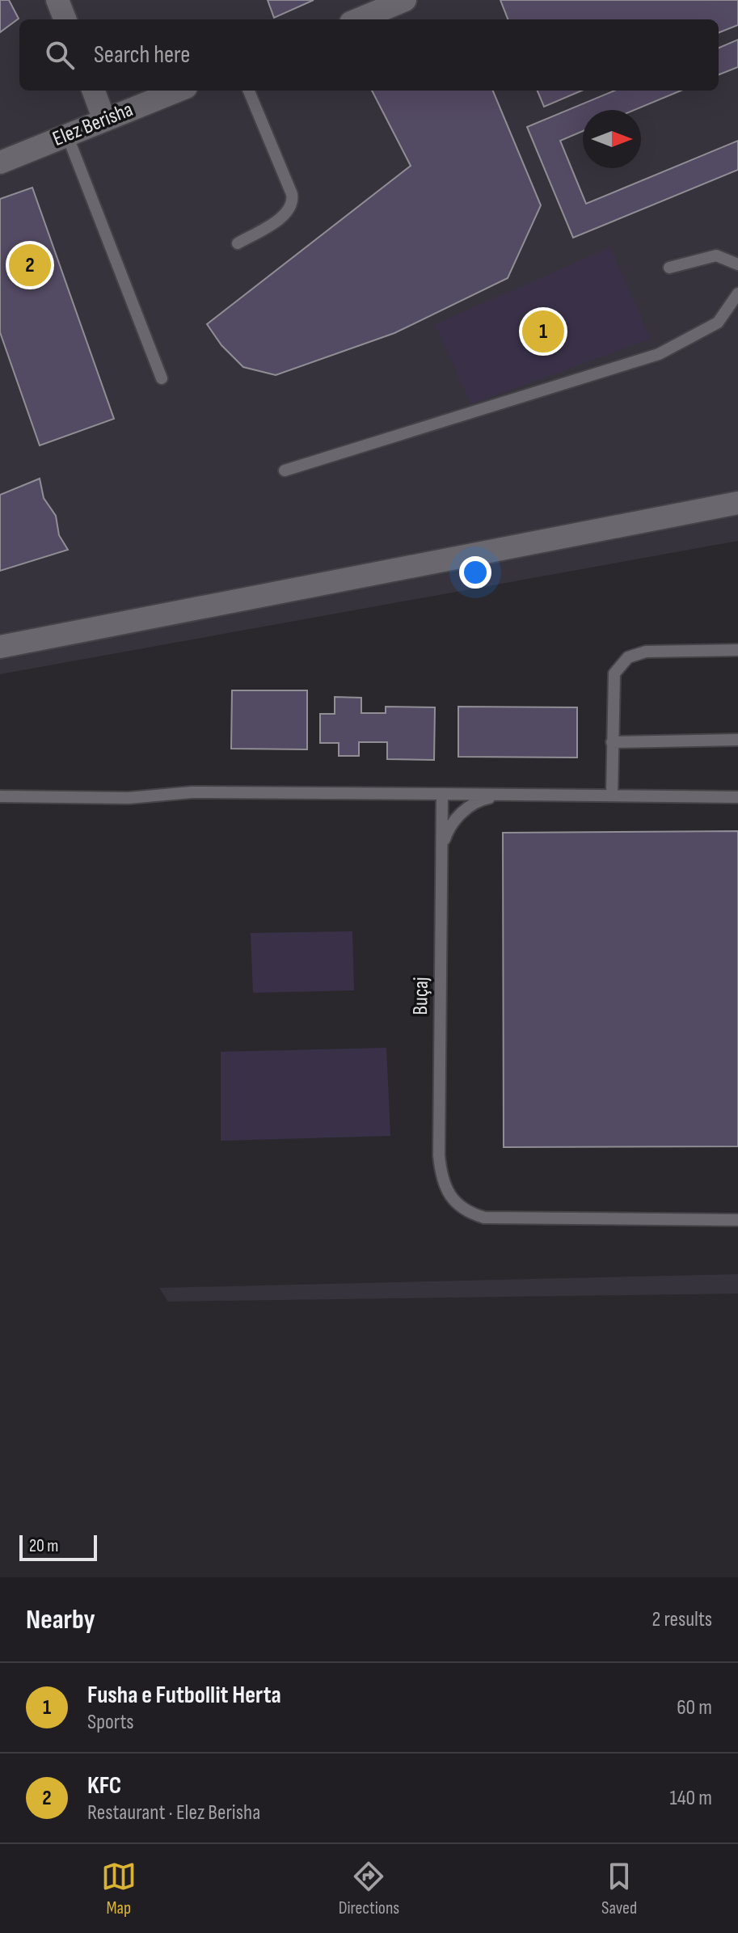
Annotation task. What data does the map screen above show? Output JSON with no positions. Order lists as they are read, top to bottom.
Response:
{
  "streets": {
    "street": ["Elez Berisha"],
    "lane": ["Buçaj"]
  },
  "scale_bar": "20 m",
  "north": "right",
  "page": {
    "search": "Search here",
    "pins": ["2", "1"],
    "scale": "20 m",
    "heading": ["Nearby", "2 results"],
    "list": [
      {
        "mark": "1",
        "name": "Fusha e Futbollit Herta",
        "note": "Sports",
        "value": "60 m"
      },
      {
        "mark": "2",
        "name": "KFC",
        "note": "Restaurant · Elez Berisha",
        "value": "140 m"
      }
    ],
    "nav": ["Map", "Directions", "Saved"]
  }
}
